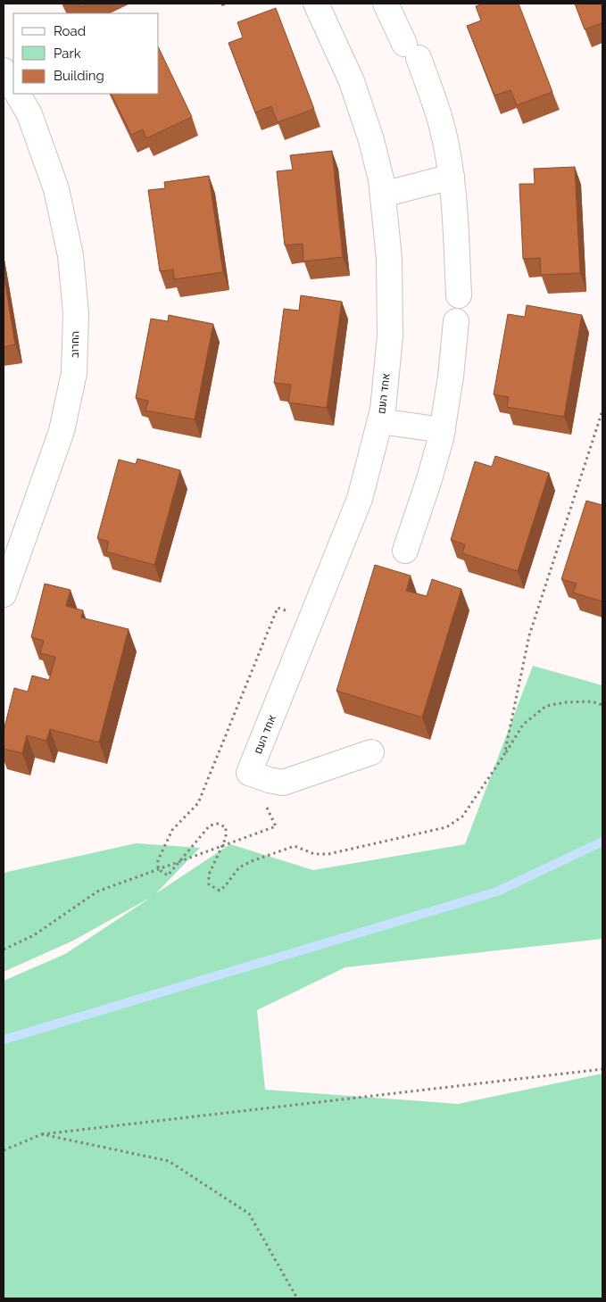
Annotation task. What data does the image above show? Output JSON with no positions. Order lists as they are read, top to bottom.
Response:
{
  "streets": {
    "street": ["החרוב", "אחד העם"]
  },
  "legend": ["Road", "Park", "Building"]
}
